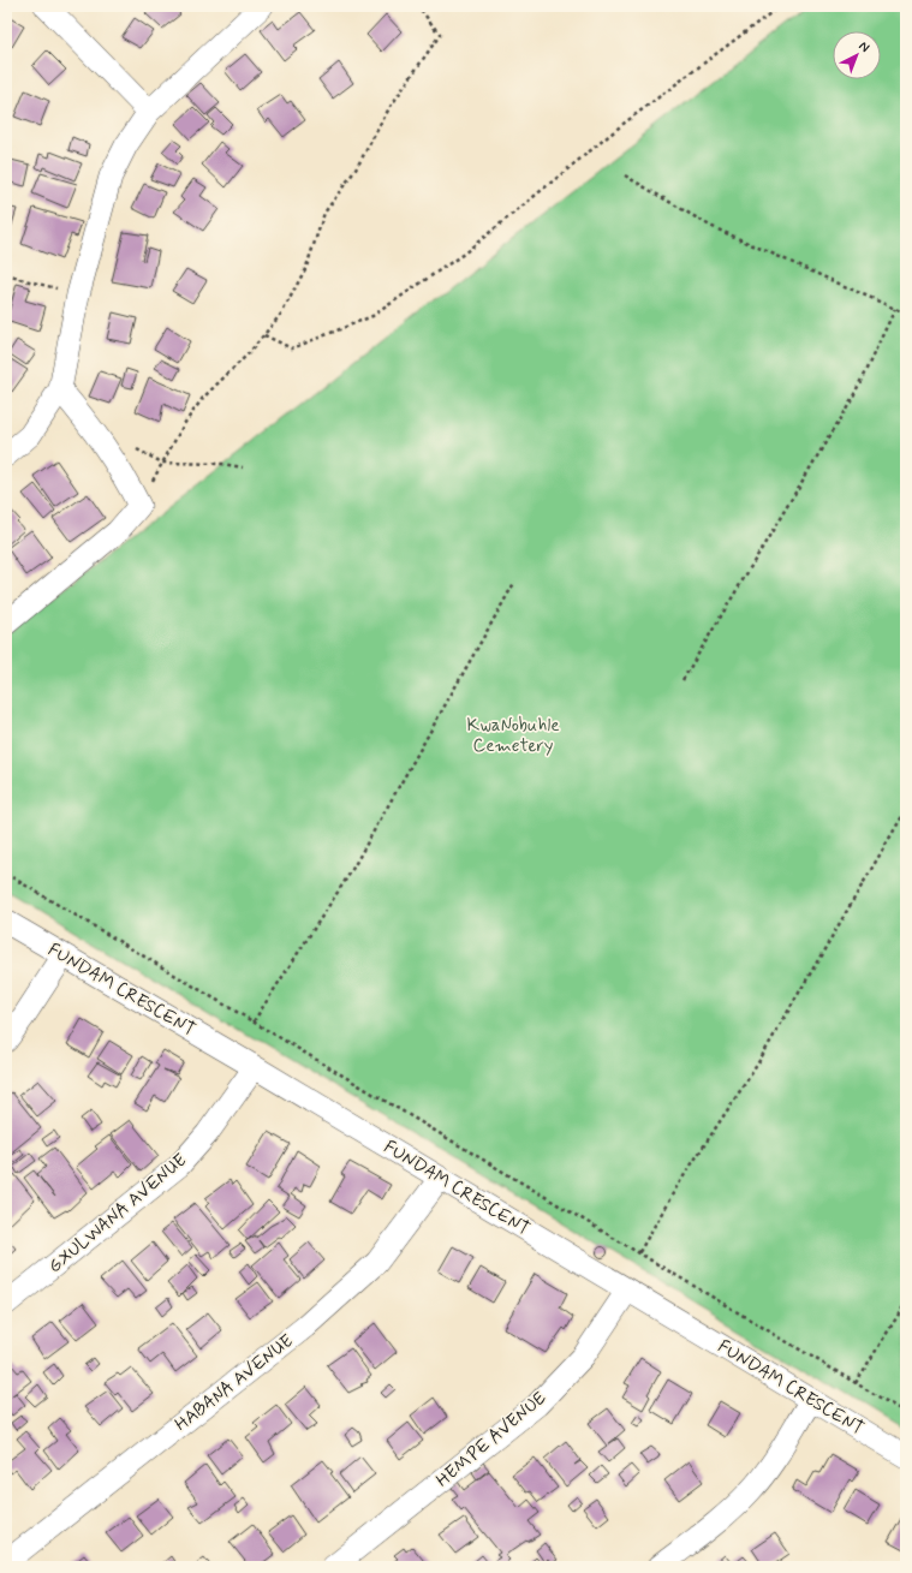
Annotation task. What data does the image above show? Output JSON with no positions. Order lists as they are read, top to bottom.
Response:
{
  "streets": {
    "street": [
      "FUNDAM CRESCENT",
      "GXULWANA AVENUE",
      "HABANA AVENUE",
      "HEMPE AVENUE"
    ]
  },
  "crossings": [
    ["FUNDAM CRESCENT", "GXULWANA AVENUE"],
    ["FUNDAM CRESCENT", "HABANA AVENUE"],
    ["FUNDAM CRESCENT", "HEMPE AVENUE"]
  ],
  "parks": ["KwaNobuhle Cemetery"],
  "north": "top right"
}
